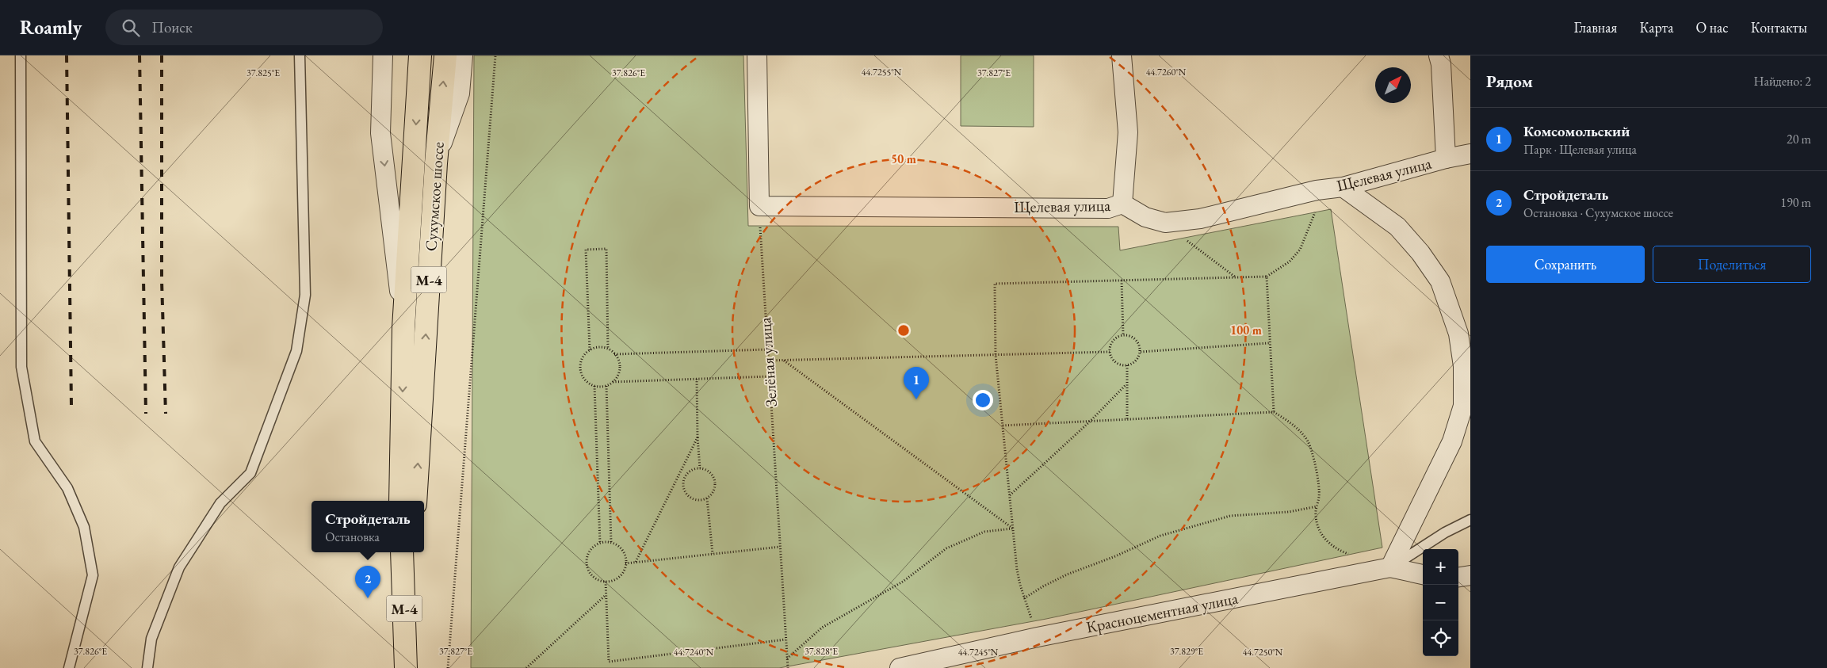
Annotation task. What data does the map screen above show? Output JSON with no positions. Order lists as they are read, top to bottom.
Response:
{
  "streets": {
    "highway": ["Сухумское шоссе", "М-4"],
    "street": ["Щелевая улица", "Красноцементная улица"],
    "path": ["Зелёная улица"]
  },
  "crossings": [
    ["Щелевая улица", "Зелёная улица"]
  ],
  "north": "top right",
  "page": {
    "header": "Roamly",
    "search": "Поиск",
    "nav": [
      "Главная",
      "Карта",
      "О нас",
      "Контакты"
    ],
    "heading": ["Рядом", "Найдено: 2"],
    "list": [
      {
        "mark": "1",
        "name": "Комсомольский",
        "note": "Парк · Щелевая улица",
        "value": "20 m"
      },
      {
        "mark": "2",
        "name": "Стройдеталь",
        "note": "Остановка · Сухумское шоссе",
        "value": "190 m"
      }
    ],
    "buttons": ["Сохранить", "Поделиться"],
    "pins": ["1", "2"],
    "popup": ["Стройдеталь", "Остановка"],
    "map_buttons": ["+", "−"]
  },
  "coordinates": [
    "44.7255°N",
    "44.7260°N",
    "37.825°E",
    "37.826°E",
    "37.827°E",
    "37.828°E",
    "37.829°E",
    "44.7240°N",
    "44.7245°N",
    "44.7250°N"
  ],
  "rings": ["50 m", "100 m"]
}
